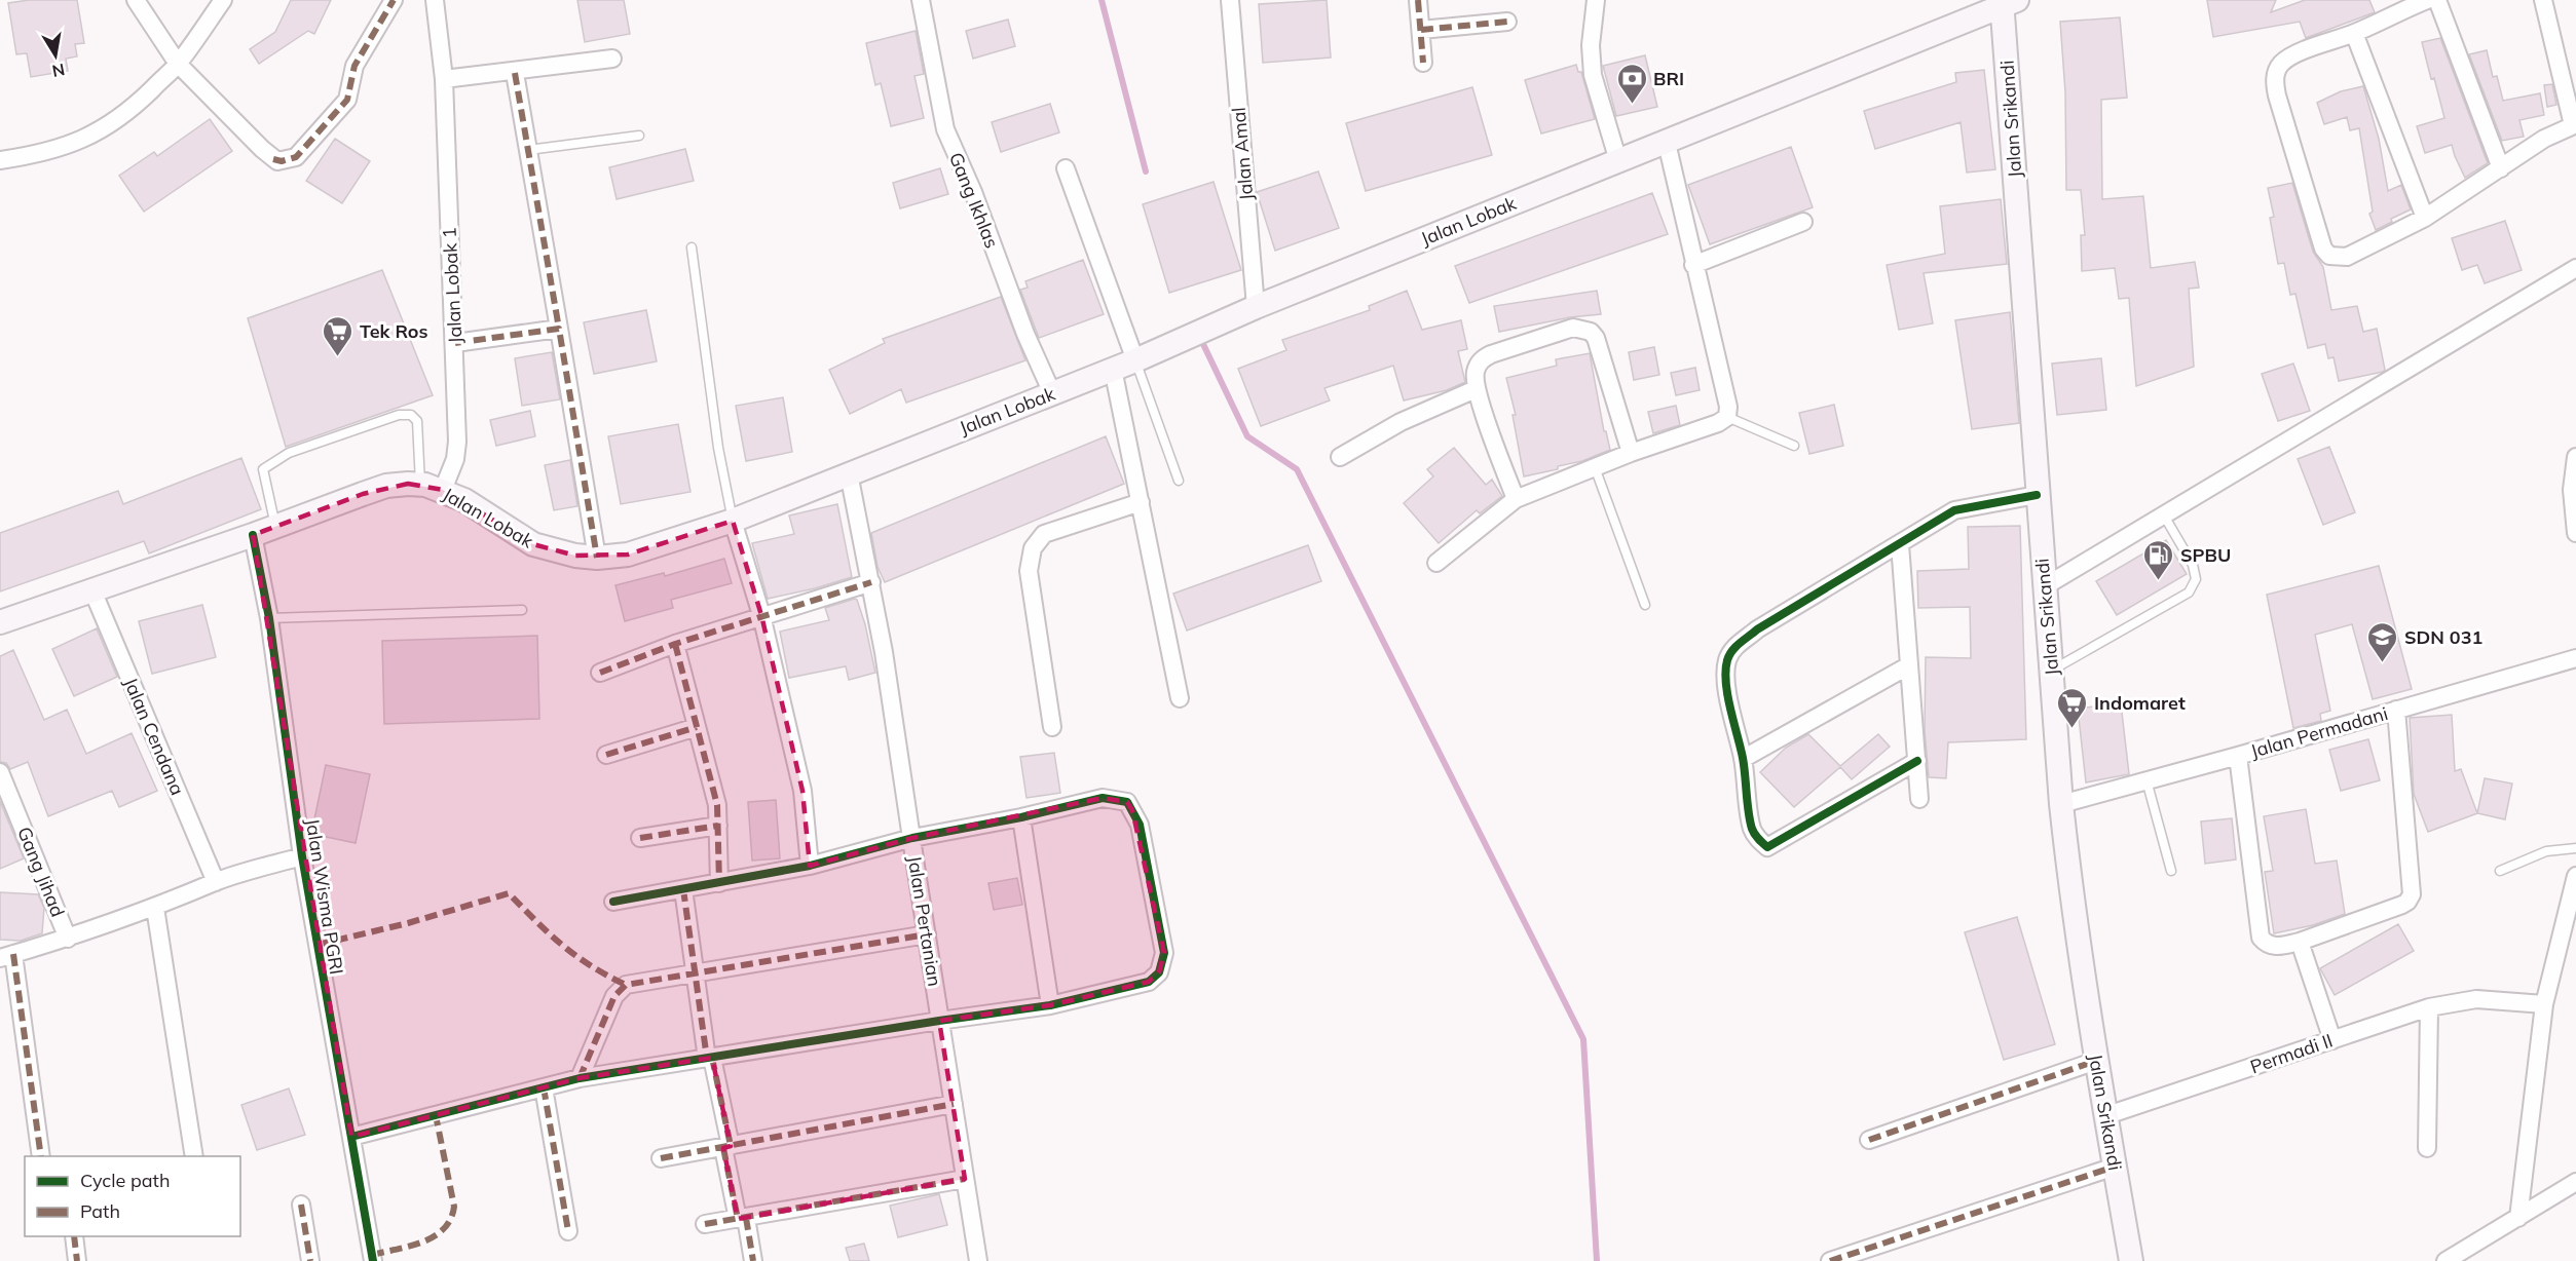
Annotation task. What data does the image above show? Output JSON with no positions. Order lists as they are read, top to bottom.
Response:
{
  "streets": {
    "main road": ["Jalan Srikandi", "Jalan Lobak"],
    "street": [
      "Jalan Amal",
      "Gang Ikhlas",
      "Jalan Lobak 1",
      "Jalan Permadani",
      "Jalan Cendana",
      "Gang Jihad",
      "Jalan Wisma PGRI",
      "Jalan Pertanian",
      "Permadi II"
    ]
  },
  "crossings": [
    ["Jalan Srikandi", "Jalan Lobak"],
    ["Jalan Srikandi", "Jalan Permadani"],
    ["Jalan Srikandi", "Permadi II"],
    ["Jalan Amal", "Jalan Lobak"],
    ["Gang Ikhlas", "Jalan Lobak"],
    ["Jalan Lobak", "Jalan Lobak 1"],
    ["Jalan Lobak", "Jalan Cendana"],
    ["Jalan Lobak", "Jalan Wisma PGRI"],
    ["Jalan Lobak", "Jalan Pertanian"]
  ],
  "places": {
    "bank": ["BRI"],
    "supermarket": ["Tek Ros", "Indomaret"],
    "fuel station": ["SPBU"],
    "school or university": ["SDN 031"]
  },
  "legend": ["Cycle path", "Path"],
  "north": "bottom"
}
